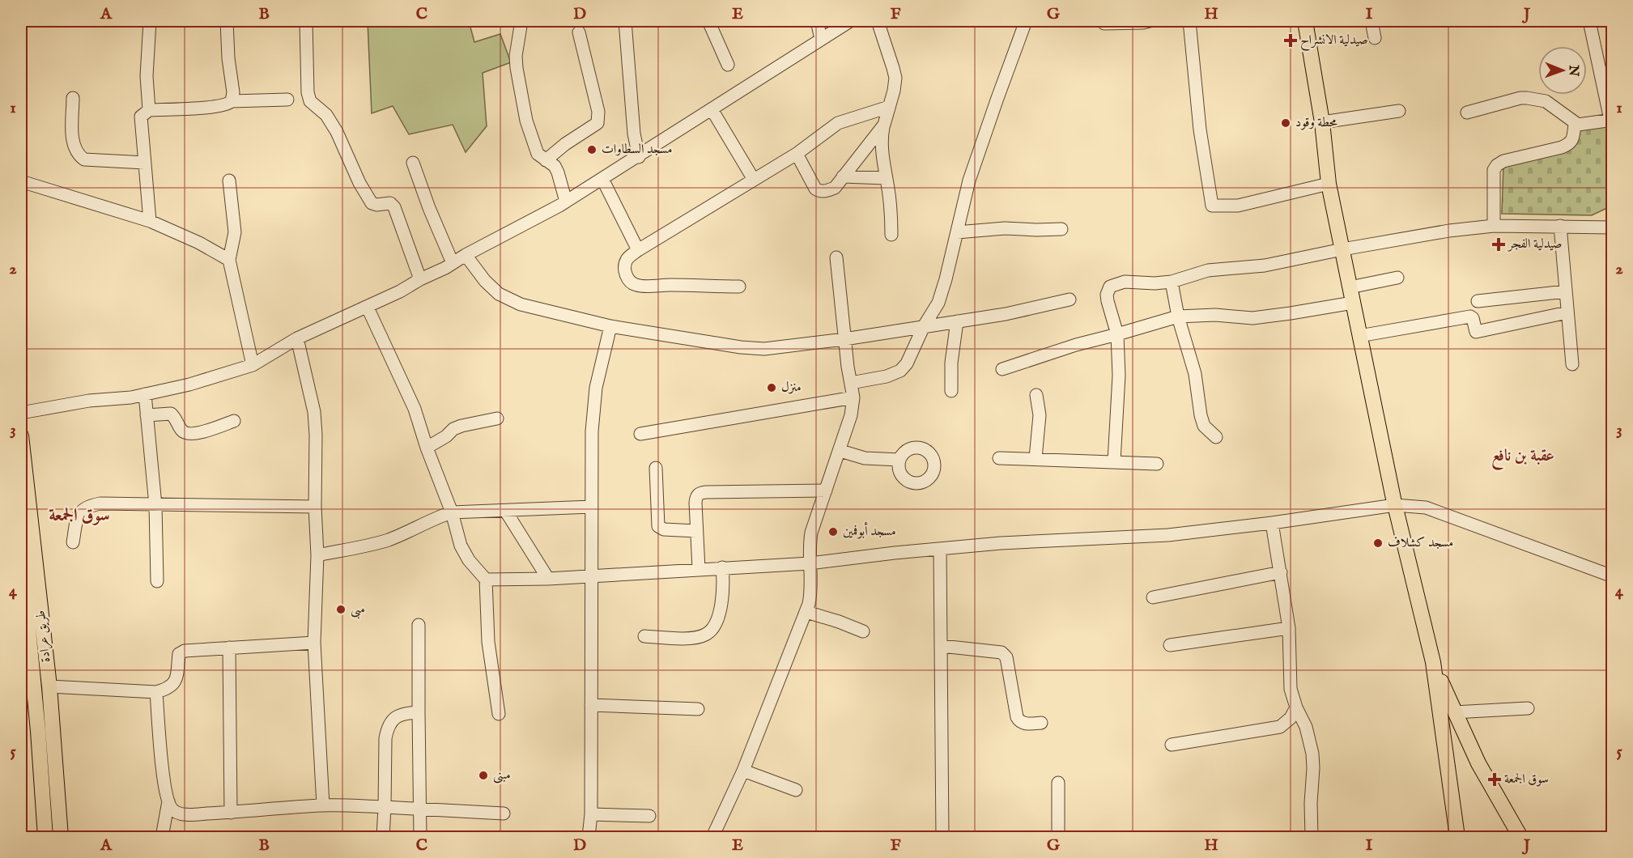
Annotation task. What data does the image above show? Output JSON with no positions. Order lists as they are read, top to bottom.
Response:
{
  "streets": {
    "main road": ["طريق عرادة"]
  },
  "districts": ["عقبة بن نافع", "سوق الجمعة"],
  "places": {
    "health": ["صيدلية الانشراح", "صيدلية الفجر", "سوق الجمعة"],
    "other": [
      "محطة وقود",
      "مسجد السطاوات",
      "منزل",
      "مسجد أبوفمين",
      "مسجد كشلاف",
      "مبى",
      "مبنى"
    ]
  },
  "north": "right",
  "grid": {
    "columns": [
      "A",
      "B",
      "C",
      "D",
      "E",
      "F",
      "G",
      "H",
      "I",
      "J"
    ],
    "rows": [
      "1",
      "2",
      "3",
      "4",
      "5"
    ]
  }
}
